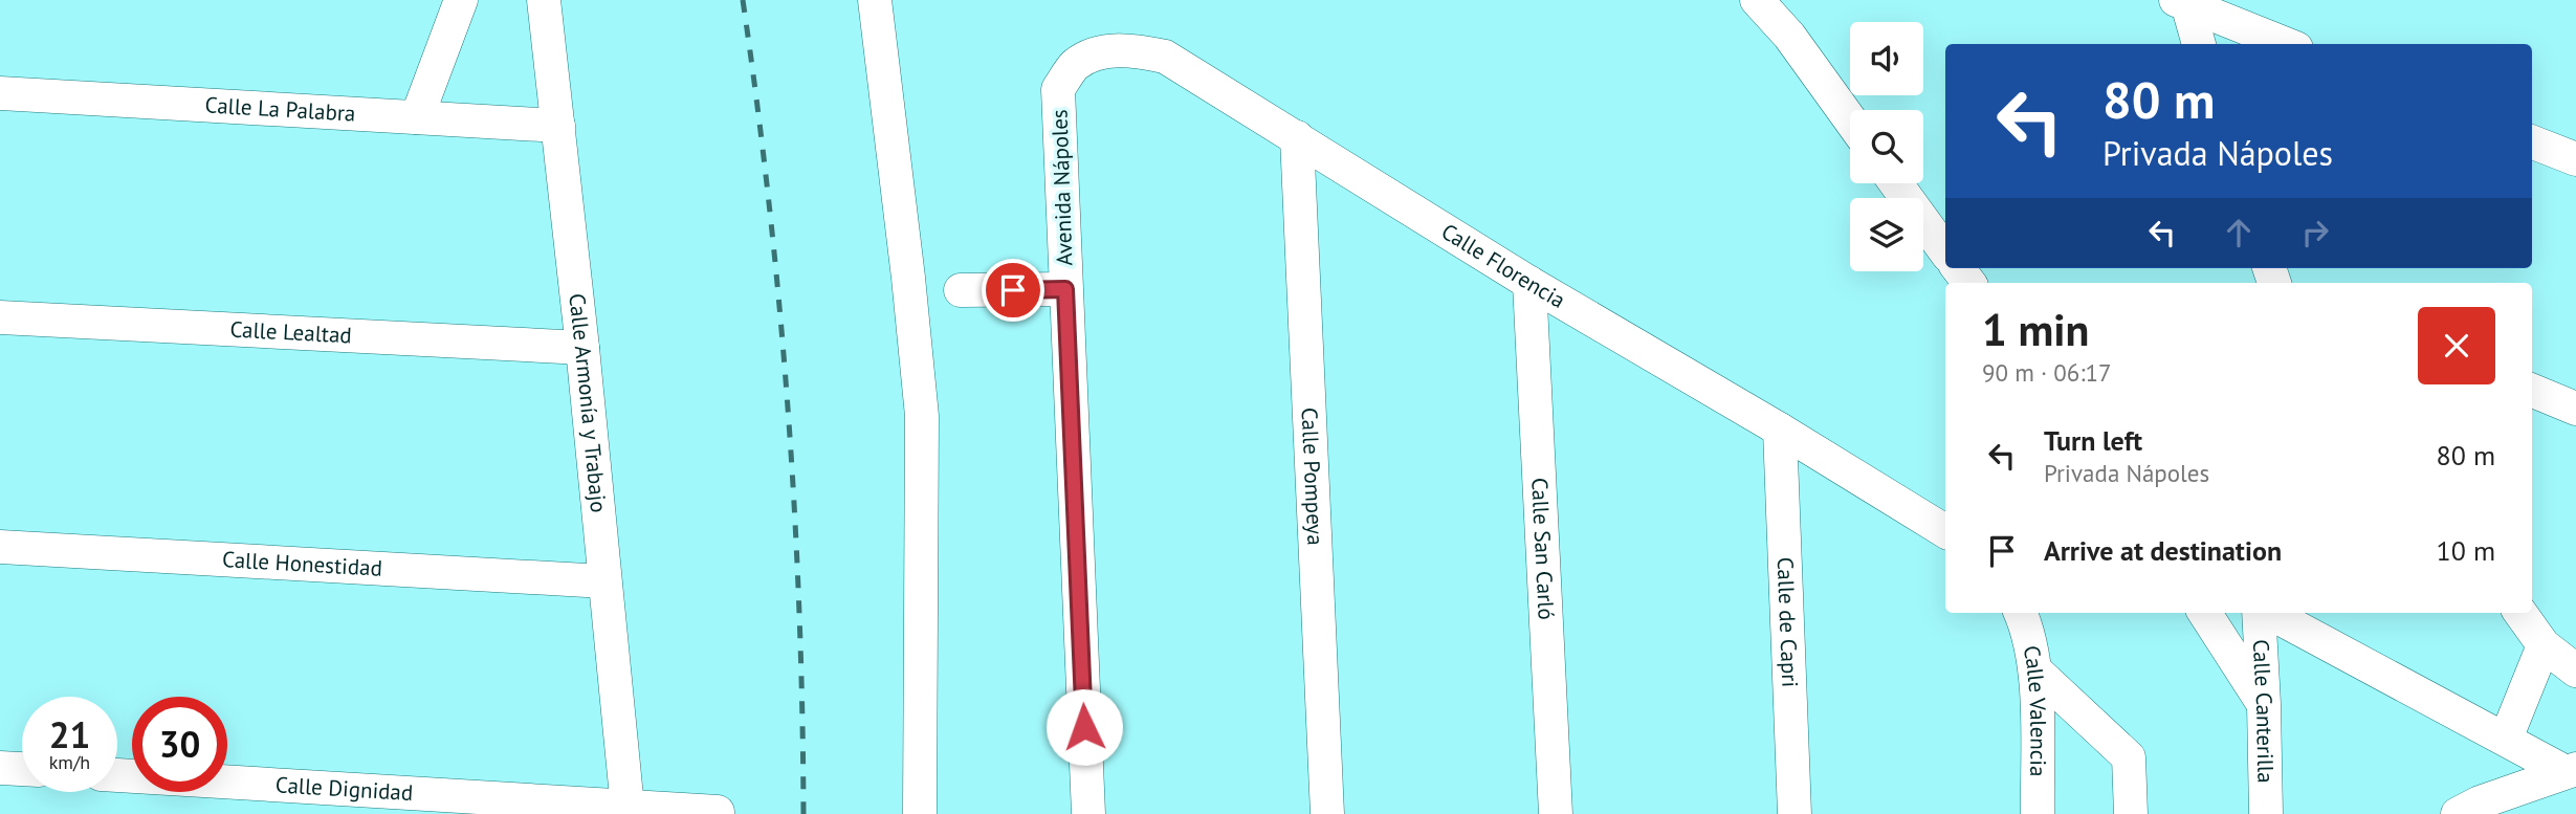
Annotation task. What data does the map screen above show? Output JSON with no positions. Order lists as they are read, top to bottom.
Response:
{
  "streets": {
    "street": [
      "Calle La Palabra",
      "Avenida Nápoles",
      "Calle Florencia",
      "Calle Lealtad",
      "Calle Armonía y Trabajo",
      "Calle Pompeya",
      "Calle San Carló",
      "Calle Honestidad",
      "Calle de Capri",
      "Calle Valencia",
      "Calle Canterilla",
      "Calle Dignidad"
    ]
  },
  "crossings": [
    ["Calle La Palabra", "Calle Armonía y Trabajo"],
    ["Avenida Nápoles", "Calle Florencia"],
    ["Calle Florencia", "Calle Pompeya"],
    ["Calle Florencia", "Calle San Carló"],
    ["Calle Florencia", "Calle de Capri"],
    ["Calle Lealtad", "Calle Armonía y Trabajo"],
    ["Calle Armonía y Trabajo", "Calle Honestidad"],
    ["Calle Armonía y Trabajo", "Calle Dignidad"]
  ],
  "page": {
    "turn": ["80 m", "Privada Nápoles"],
    "heading": ["1 min", "90 m · 06:17"],
    "list": [
      {
        "name": "Turn left",
        "note": "Privada Nápoles",
        "value": "80 m"
      },
      {
        "name": "Arrive at destination",
        "value": "10 m"
      }
    ],
    "speed": "21 km/h",
    "limit": "30"
  }
}
